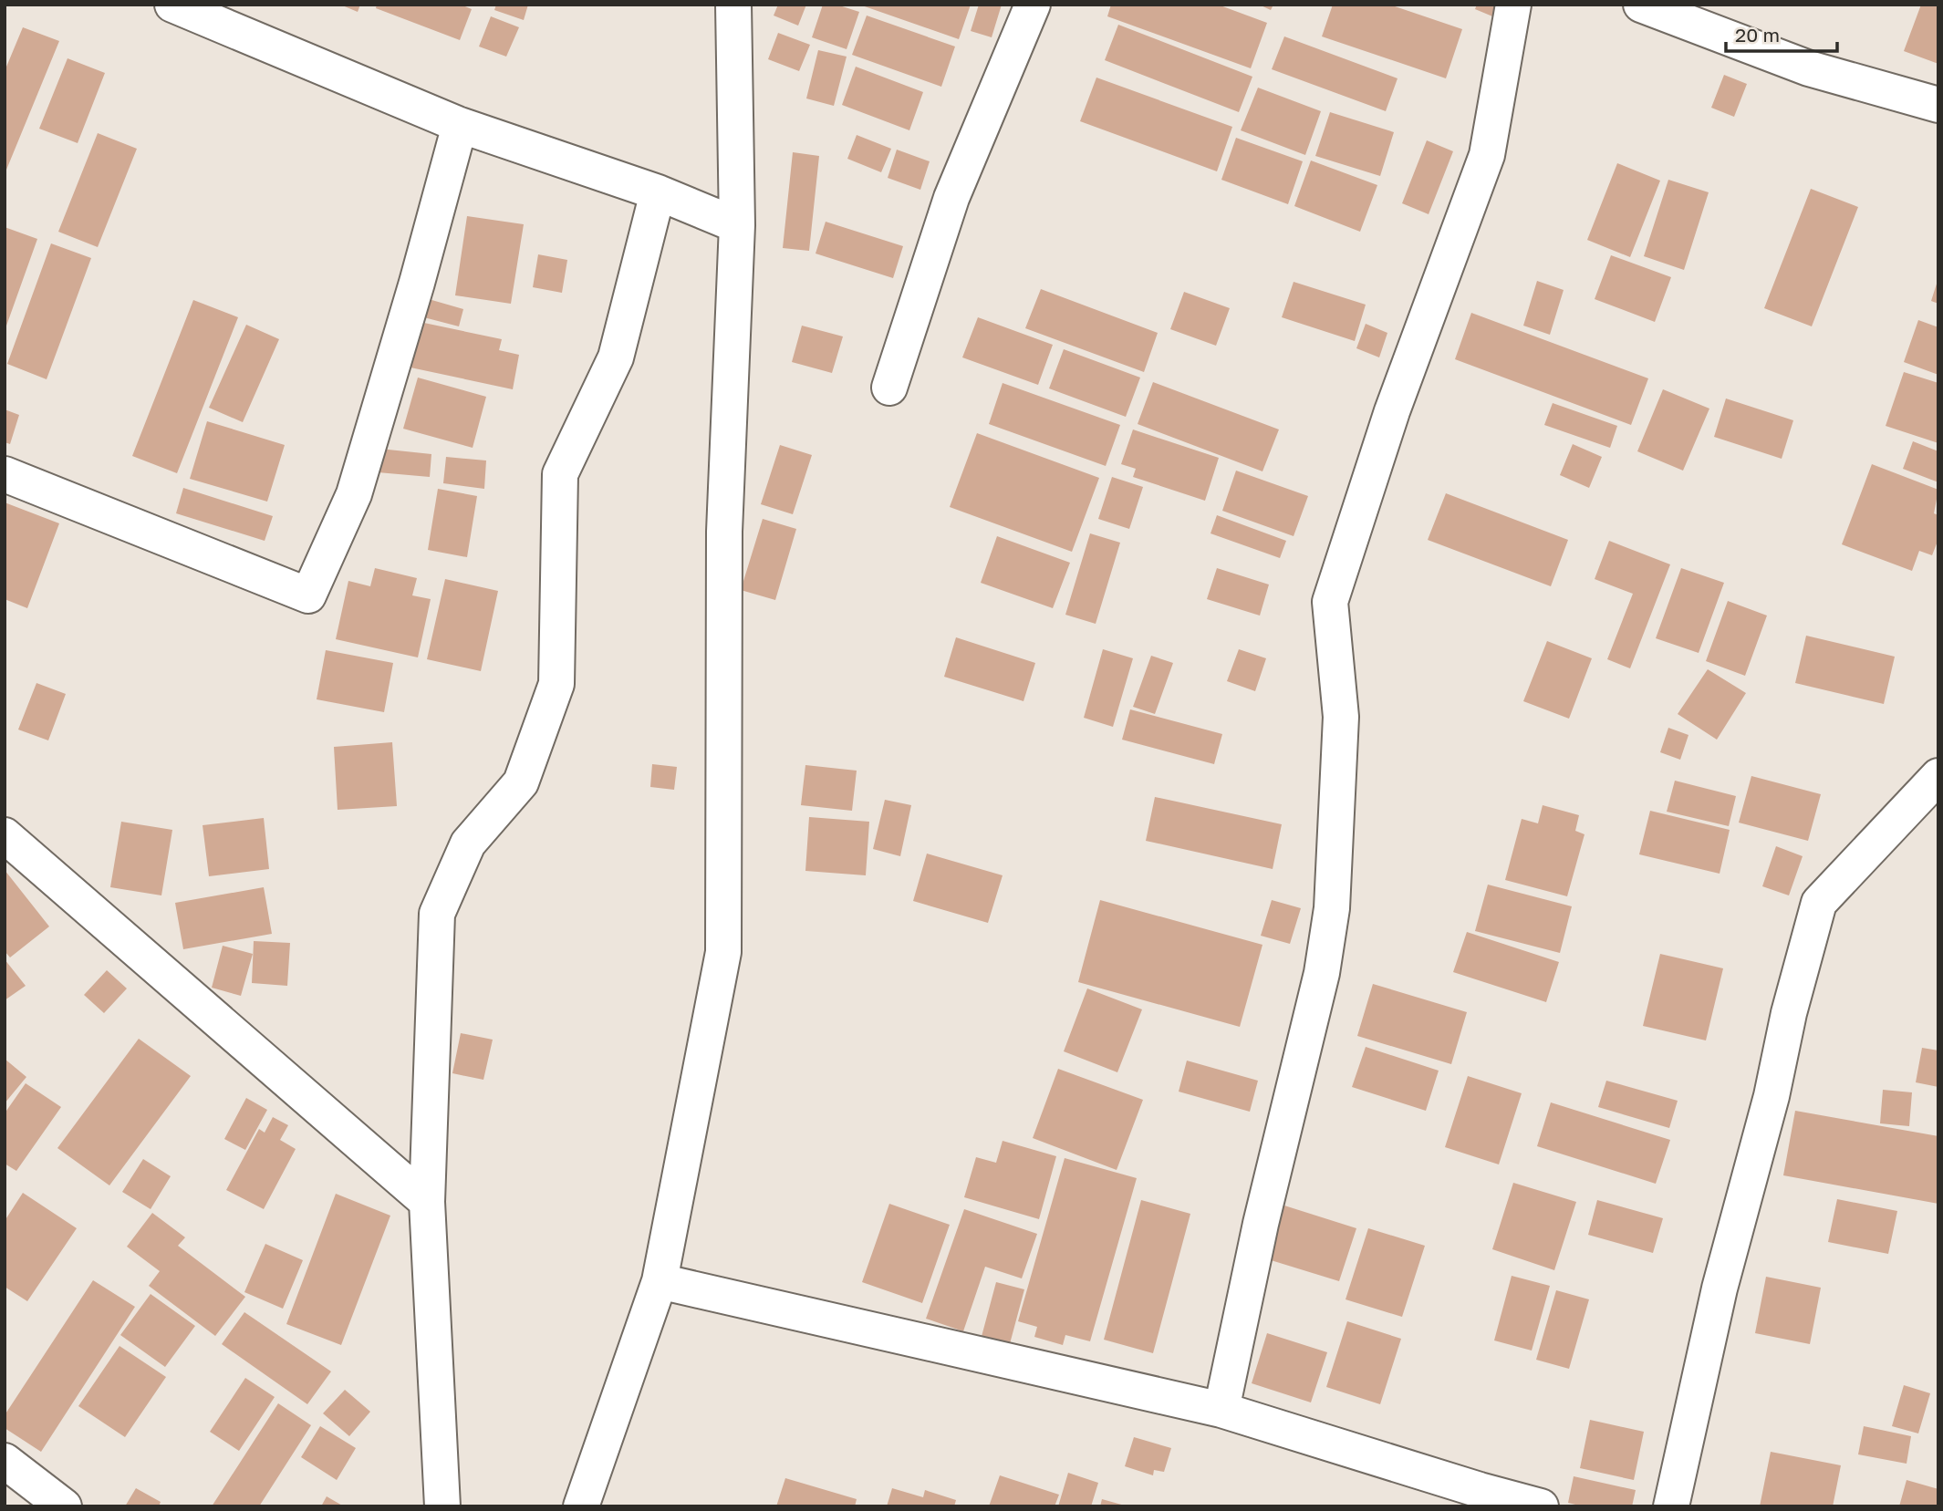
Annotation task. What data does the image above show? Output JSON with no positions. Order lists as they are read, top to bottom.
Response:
{
  "scale_bar": "20 m"
}
